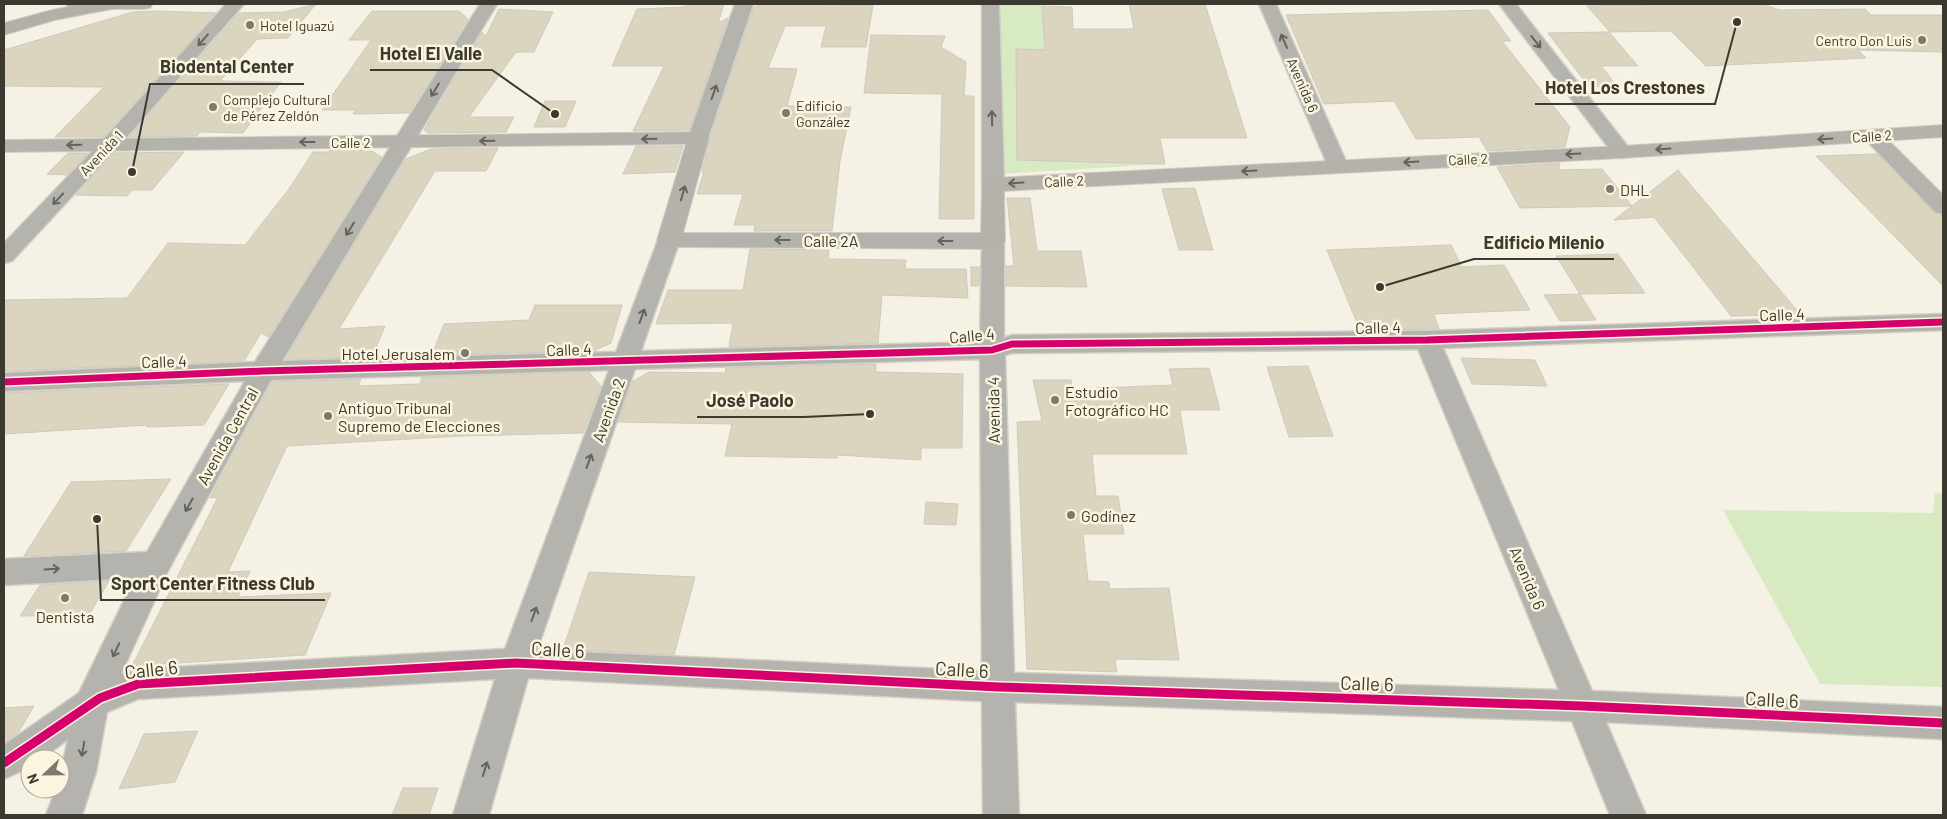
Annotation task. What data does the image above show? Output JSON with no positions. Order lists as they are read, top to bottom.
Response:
{
  "streets": {
    "main road": [
      "Calle 2",
      "Calle 2A",
      "Avenida 2",
      "Avenida 4"
    ],
    "street": [
      "Avenida 6",
      "Avenida 1",
      "Calle 4",
      "Avenida Central",
      "Calle 6"
    ]
  },
  "crossings": [
    ["Avenida 6", "Calle 2"],
    ["Avenida 6", "Calle 4"],
    ["Avenida 6", "Calle 6"],
    ["Calle 2", "Avenida 1"],
    ["Calle 2", "Avenida 2"],
    ["Calle 2", "Avenida 4"],
    ["Calle 2", "Avenida Central"],
    ["Calle 2A", "Avenida 2"],
    ["Calle 2A", "Avenida 4"],
    ["Calle 4", "Avenida 2"],
    ["Calle 4", "Avenida 4"],
    ["Calle 4", "Avenida Central"],
    ["Avenida 2", "Calle 6"],
    ["Avenida 4", "Calle 6"],
    ["Avenida Central", "Calle 6"]
  ],
  "one_way": [
    "Calle 2",
    "Avenida 1",
    "Calle 2A",
    "Avenida 2",
    "Avenida Central"
  ],
  "places": [
    "Hotel Los Crestones",
    "Hotel Iguazú",
    "Centro Don Luis",
    "Complejo Cultural de Pérez Zeldón",
    "Edificio González",
    "Hotel El Valle",
    "Biodental Center",
    "DHL",
    "Edificio Milenio",
    "Hotel Jerusalem",
    "Estudio Fotográfico HC",
    "José Paolo",
    "Antiguo Tribunal Supremo de Elecciones",
    "Godínez",
    "Sport Center Fitness Club",
    "Dentista"
  ],
  "north": "left"
}
